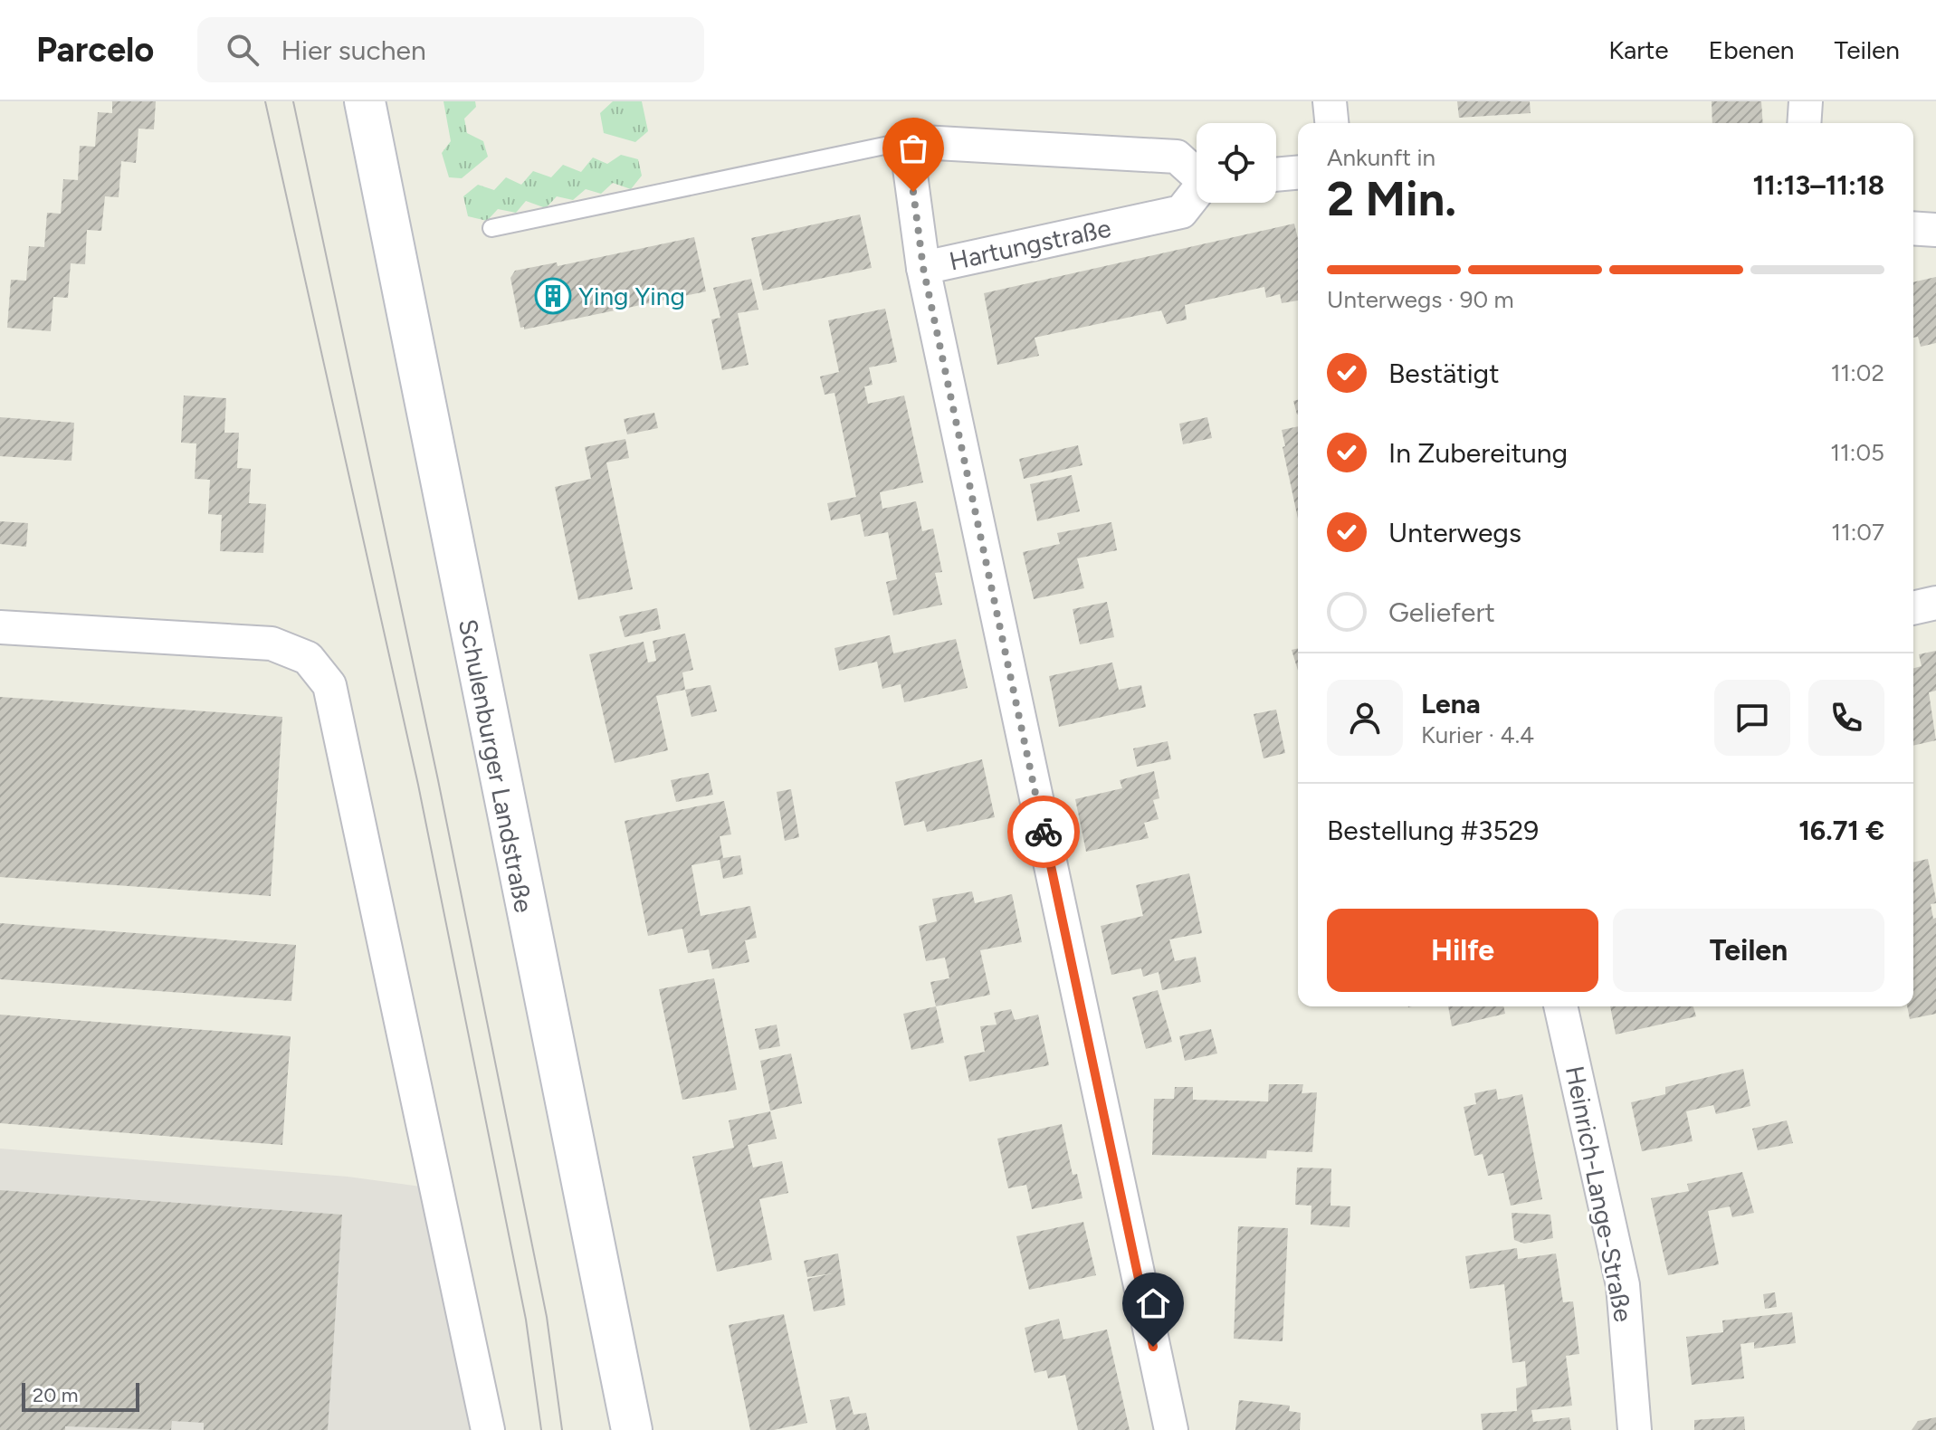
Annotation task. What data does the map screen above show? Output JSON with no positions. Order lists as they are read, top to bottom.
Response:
{
  "streets": {
    "main road": ["Schulenburger Landstraße"],
    "street": ["Hartungstraße", "Heinrich-Lange-Straße"]
  },
  "places": {
    "building": ["Ying Ying"]
  },
  "scale_bar": "20 m",
  "page": {
    "header": "Parcelo",
    "search": "Hier suchen",
    "nav": ["Karte", "Ebenen", "Teilen"],
    "heading": ["2 Min.", "Ankunft in", "11:13–11:18"],
    "panel": [
      "Lena",
      "Kurier · 4.4",
      "Bestellung #3529",
      "16.71 €"
    ],
    "bar": "Unterwegs · 90 m",
    "list": [
      ["Bestätigt", "11:02"],
      ["In Zubereitung", "11:05"],
      ["Unterwegs", "11:07"],
      "Geliefert"
    ],
    "buttons": ["Hilfe", "Teilen"],
    "scale": "20 m"
  }
}
